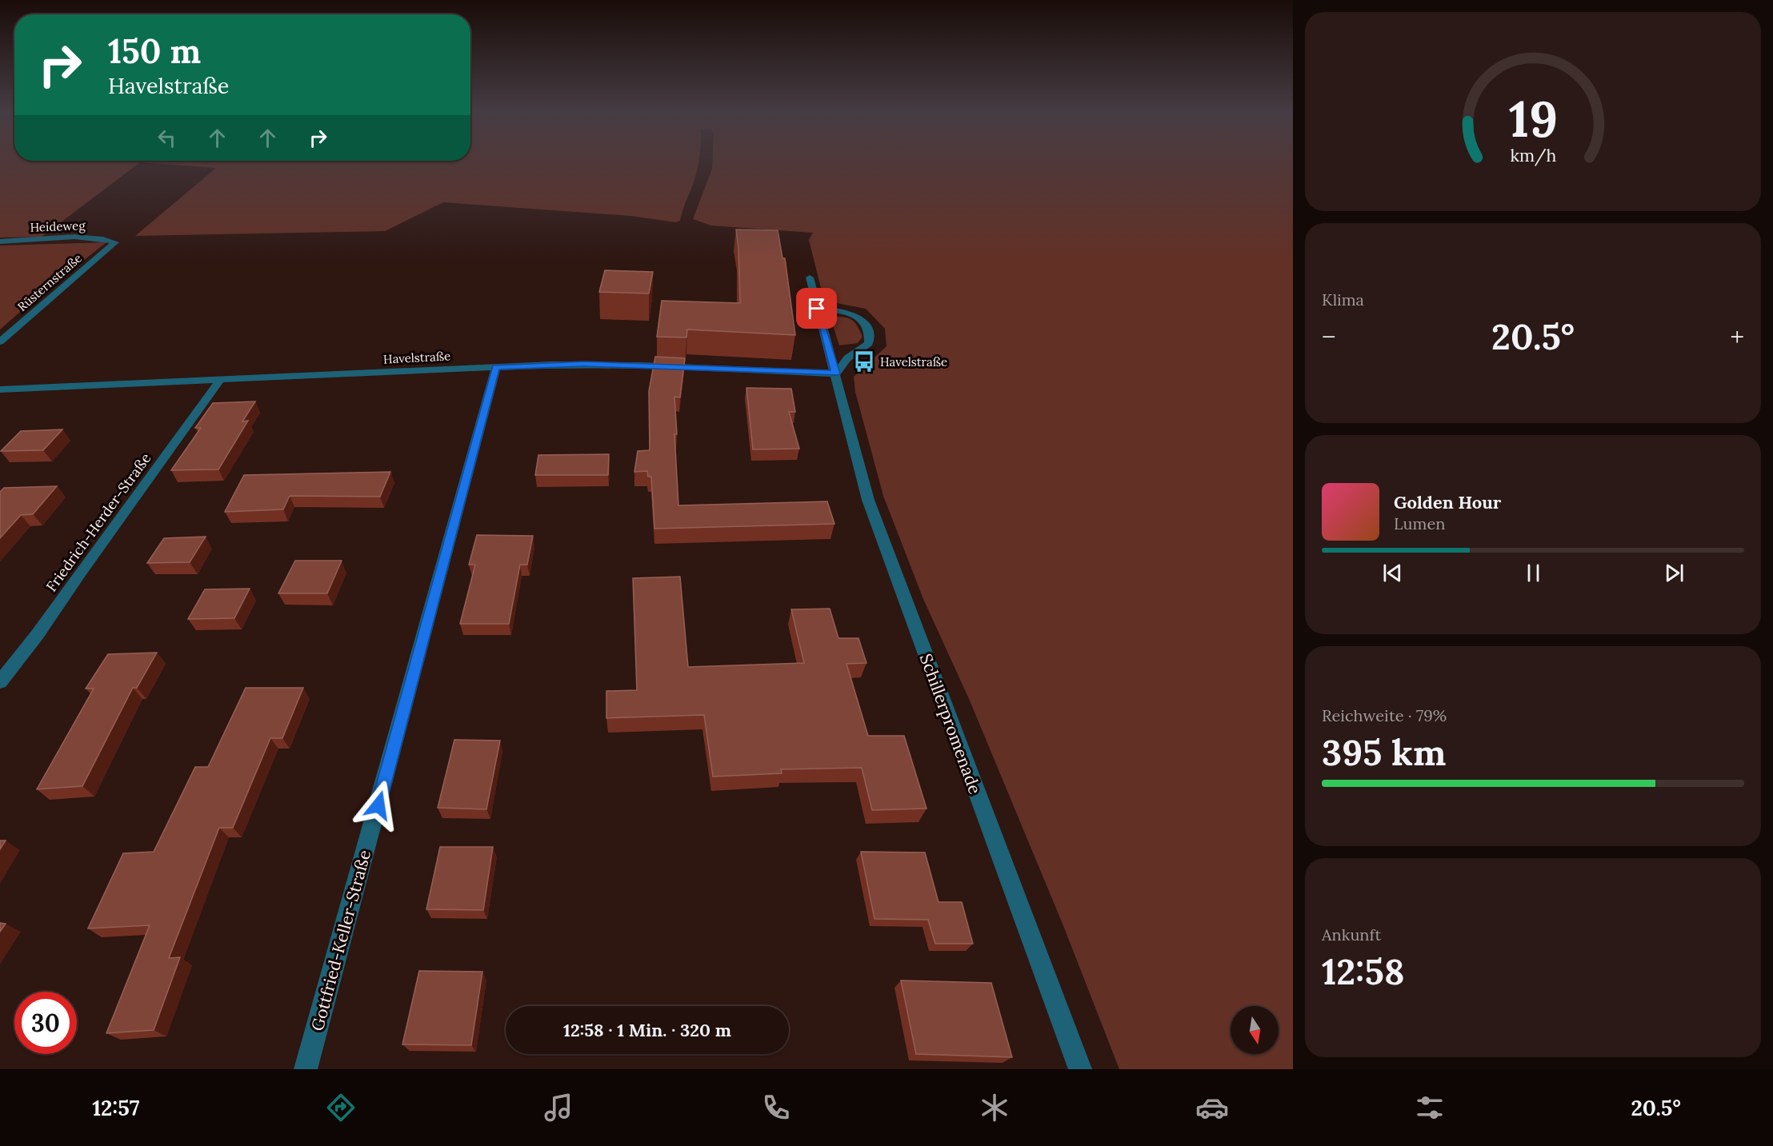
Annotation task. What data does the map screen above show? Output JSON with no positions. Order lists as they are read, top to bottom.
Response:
{
  "streets": {
    "street": [
      "Heideweg",
      "Rüsternstraße",
      "Havelstraße",
      "Friedrich-Herder-Straße",
      "Schillerpromenade",
      "Gottfried-Keller-Straße"
    ]
  },
  "crossings": [
    ["Heideweg", "Rüsternstraße"],
    ["Havelstraße", "Friedrich-Herder-Straße"],
    ["Havelstraße", "Schillerpromenade"],
    ["Havelstraße", "Gottfried-Keller-Straße"]
  ],
  "places": {
    "bus stop": ["Havelstraße"]
  },
  "north": "bottom",
  "page": {
    "turn": ["150 m", "Havelstraße"],
    "tile": [
      "Klima",
      ["Reichweite · 79%", "395 km"],
      ["Ankunft", "12:58"]
    ],
    "heat": ["−", "20.5°", "+"],
    "song": ["Golden Hour", "Lumen"],
    "limit": "30",
    "trip": "12:58 · 1 Min. · 320 m",
    "tabs": ["12:57", "20.5°"],
    "gauge": ["19", "km/h"]
  }
}
